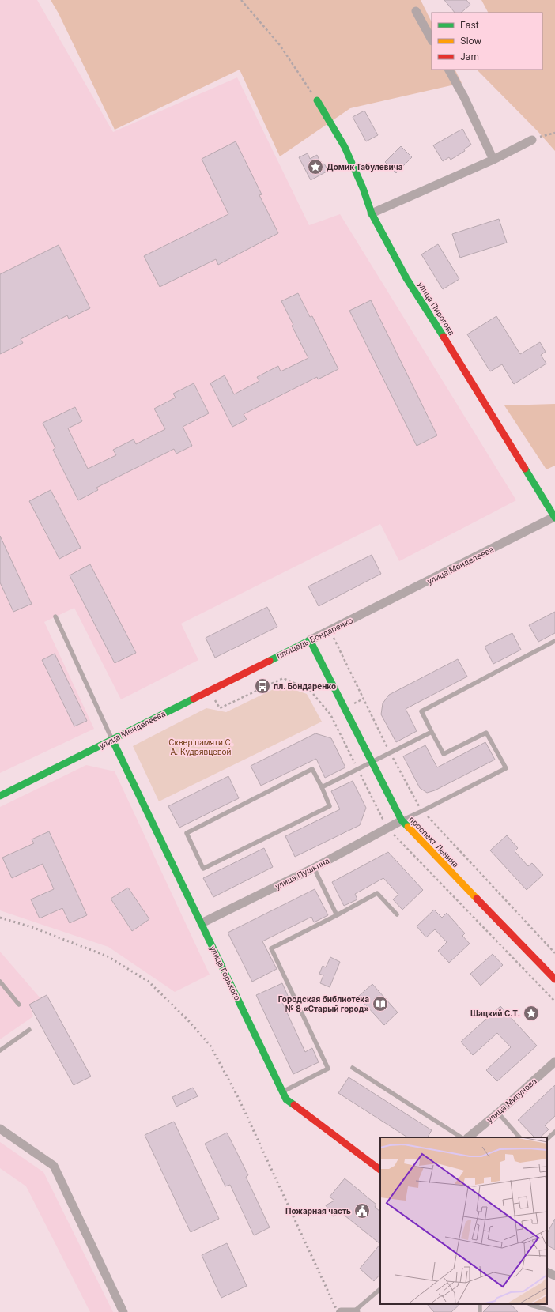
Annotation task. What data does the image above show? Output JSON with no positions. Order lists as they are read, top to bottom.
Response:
{
  "streets": {
    "street": [
      "улица Пирогова",
      "улица Менделеева",
      "площадь Бондаренко",
      "проспект Ленина",
      "улица Пушкина",
      "улица Горького",
      "улица Мигунова"
    ]
  },
  "crossings": [
    ["улица Пирогова", "улица Менделеева"],
    ["улица Менделеева", "площадь Бондаренко"],
    ["улица Менделеева", "улица Горького"],
    ["площадь Бондаренко", "проспект Ленина"],
    ["проспект Ленина", "улица Пушкина"],
    ["улица Пушкина", "улица Горького"]
  ],
  "parks": ["Сквер памяти С. А. Кудрявцевой"],
  "places": {
    "place": ["Домик Табулевича", "Шацкий С.Т."],
    "bus stop": ["пл. Бондаренко"],
    "library": ["Городская библиотека № 8 «Старый город»"],
    "public building": ["Пожарная часть"]
  },
  "legend": ["Fast", "Slow", "Jam"]
}
